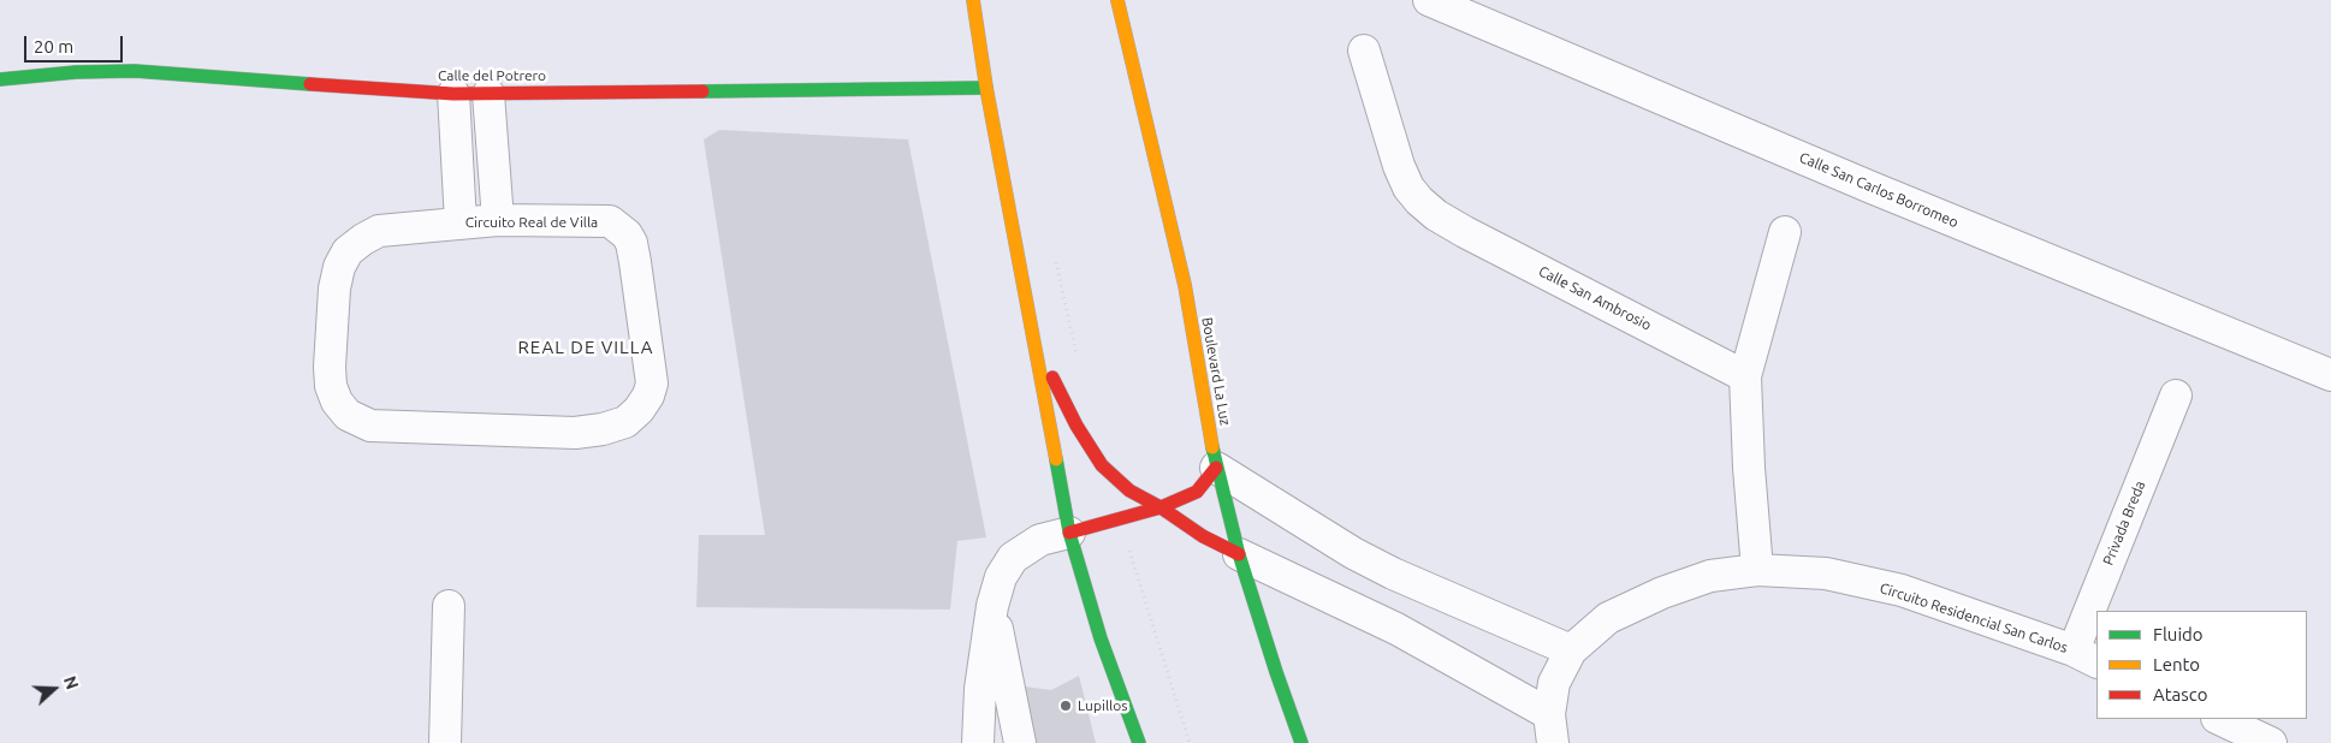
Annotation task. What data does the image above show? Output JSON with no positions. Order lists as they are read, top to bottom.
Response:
{
  "streets": {
    "main road": ["Calle del Potrero", "Boulevard La Luz"],
    "street": [
      "Calle San Carlos Borromeo",
      "Circuito Real de Villa",
      "Calle San Ambrosio",
      "Privada Breda",
      "Circuito Residencial San Carlos"
    ]
  },
  "crossings": [
    ["Privada Breda", "Circuito Residencial San Carlos"]
  ],
  "districts": ["REAL DE VILLA"],
  "places": ["Lupillos"],
  "legend": ["Fluido", "Lento", "Atasco"],
  "scale_bar": "20 m",
  "north": "right"
}
